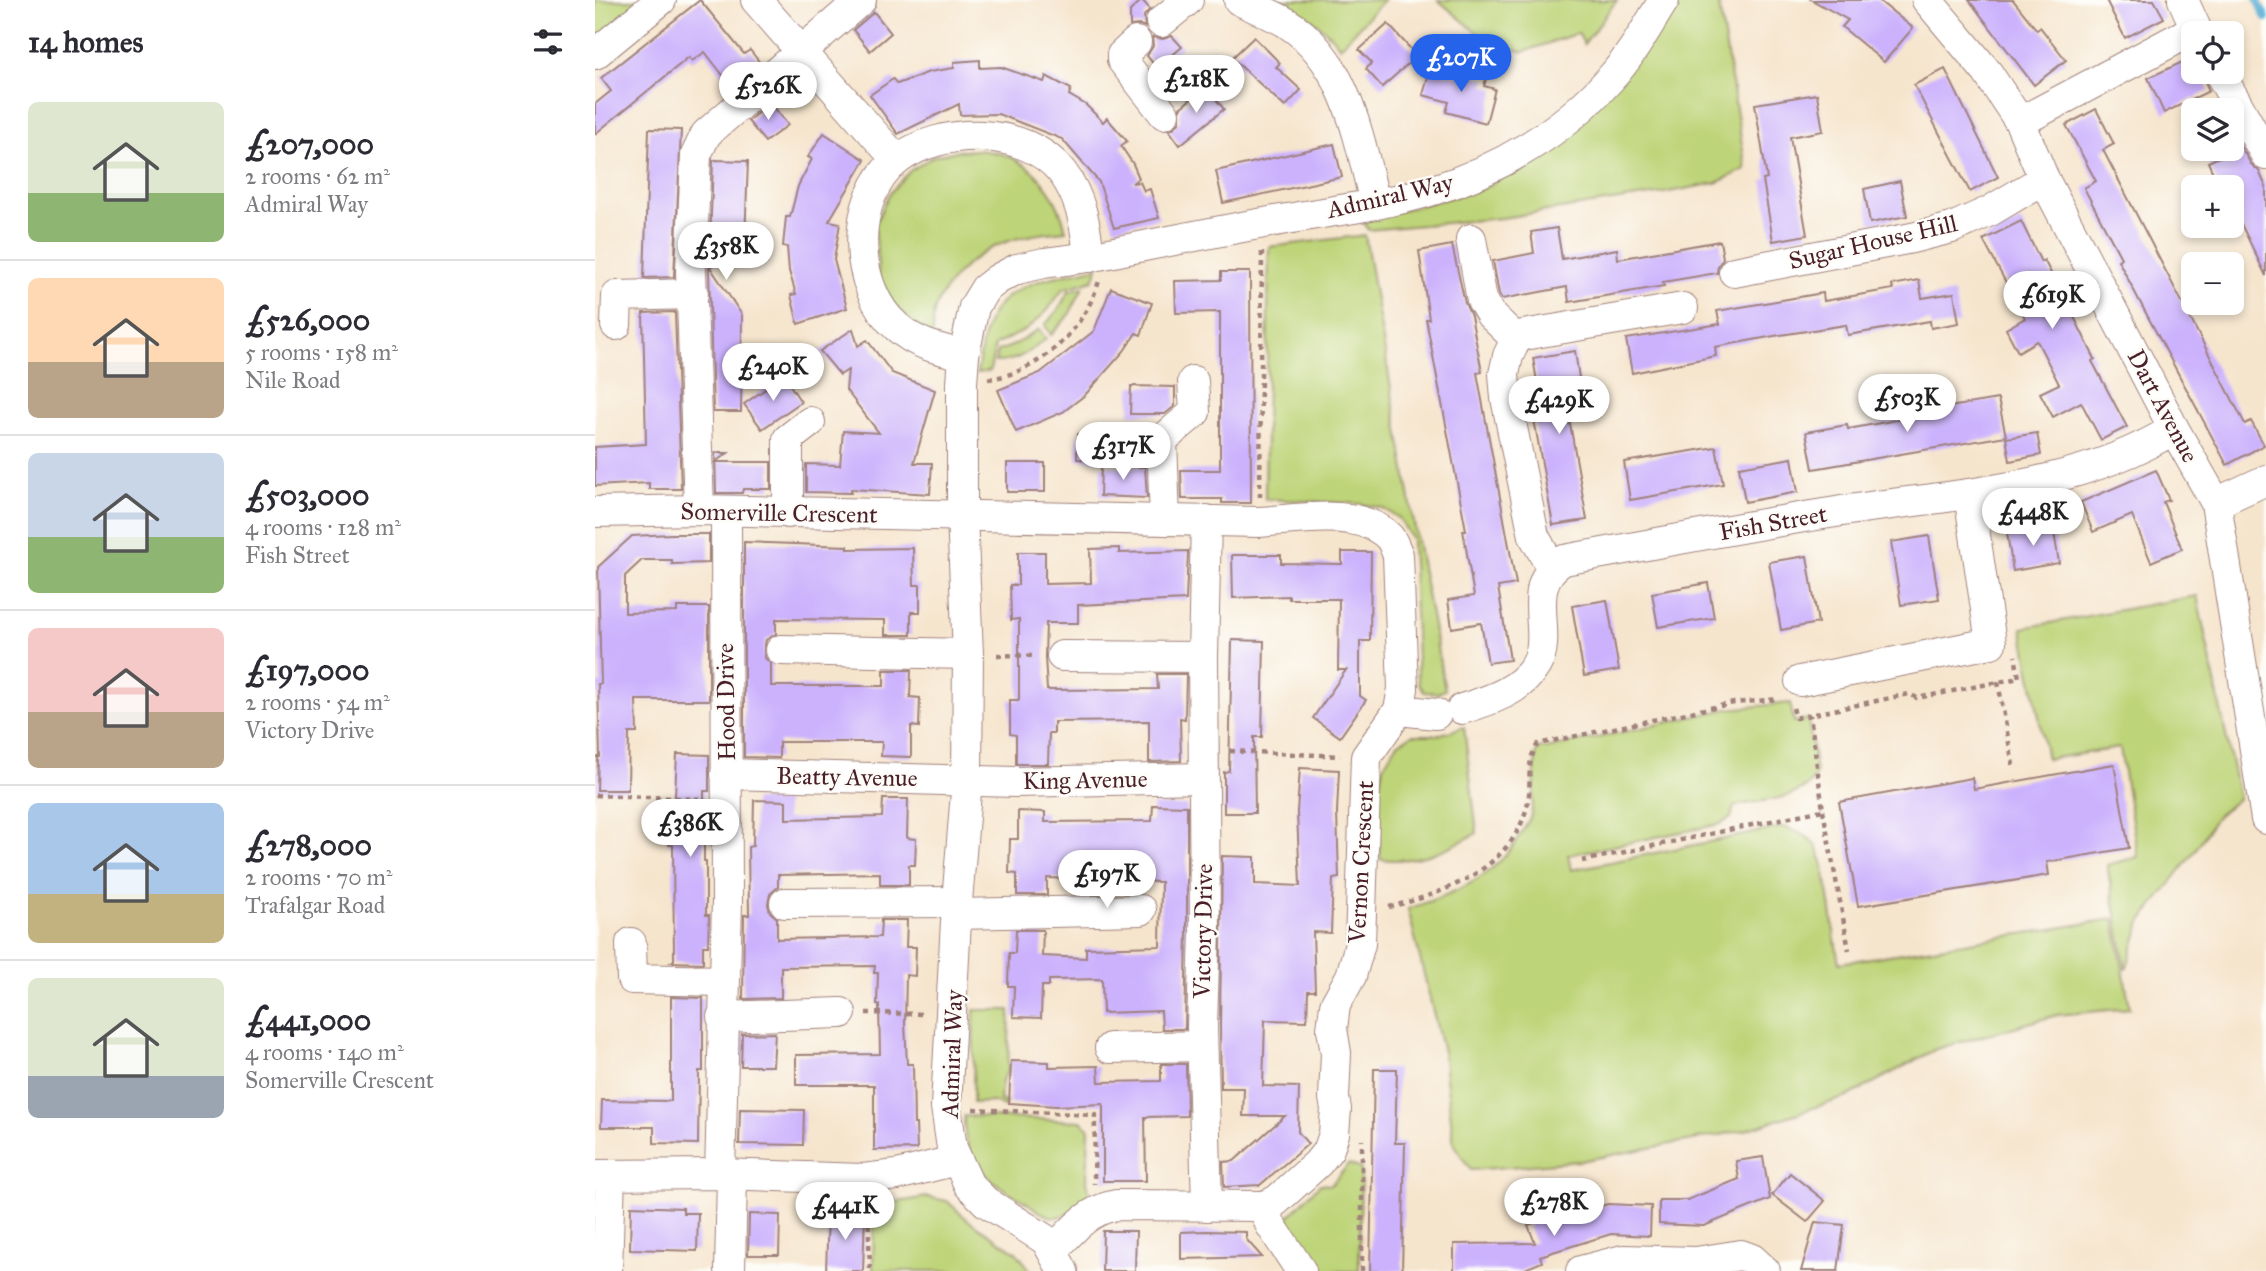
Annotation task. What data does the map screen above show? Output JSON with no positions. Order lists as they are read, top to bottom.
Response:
{
  "streets": {
    "street": [
      "Admiral Way",
      "Sugar House Hill",
      "Dart Avenue",
      "Somerville Crescent",
      "Fish Street",
      "Hood Drive",
      "Beatty Avenue",
      "King Avenue",
      "Vernon Crescent",
      "Victory Drive"
    ]
  },
  "crossings": [
    ["Admiral Way", "Somerville Crescent"],
    ["Admiral Way", "Beatty Avenue"],
    ["Admiral Way", "King Avenue"],
    ["Admiral Way", "Vernon Crescent"],
    ["Sugar House Hill", "Dart Avenue"],
    ["Dart Avenue", "Fish Street"],
    ["Somerville Crescent", "Hood Drive"],
    ["Somerville Crescent", "Vernon Crescent"],
    ["Hood Drive", "Beatty Avenue"],
    ["Beatty Avenue", "King Avenue"],
    ["King Avenue", "Vernon Crescent"],
    ["King Avenue", "Victory Drive"],
    ["Vernon Crescent", "Victory Drive"]
  ],
  "page": {
    "heading": "14 homes",
    "map_buttons": ["+", "−"],
    "price": [
      "£207K",
      "£218K",
      "£526K",
      "£358K",
      "£619K",
      "£240K",
      "£503K",
      "£429K",
      "£317K",
      "£448K",
      "£386K",
      "£197K",
      "£278K",
      "£441K"
    ],
    "list": [
      {
        "name": "£207,000",
        "note": "2 rooms · 62 m² · Admiral Way"
      },
      {
        "name": "£526,000",
        "note": "5 rooms · 158 m² · Nile Road"
      },
      {
        "name": "£503,000",
        "note": "4 rooms · 128 m² · Fish Street"
      },
      {
        "name": "£197,000",
        "note": "2 rooms · 54 m² · Victory Drive"
      },
      {
        "name": "£278,000",
        "note": "2 rooms · 70 m² · Trafalgar Road"
      },
      {
        "name": "£441,000",
        "note": "4 rooms · 140 m² · Somerville Crescent"
      }
    ]
  }
}
